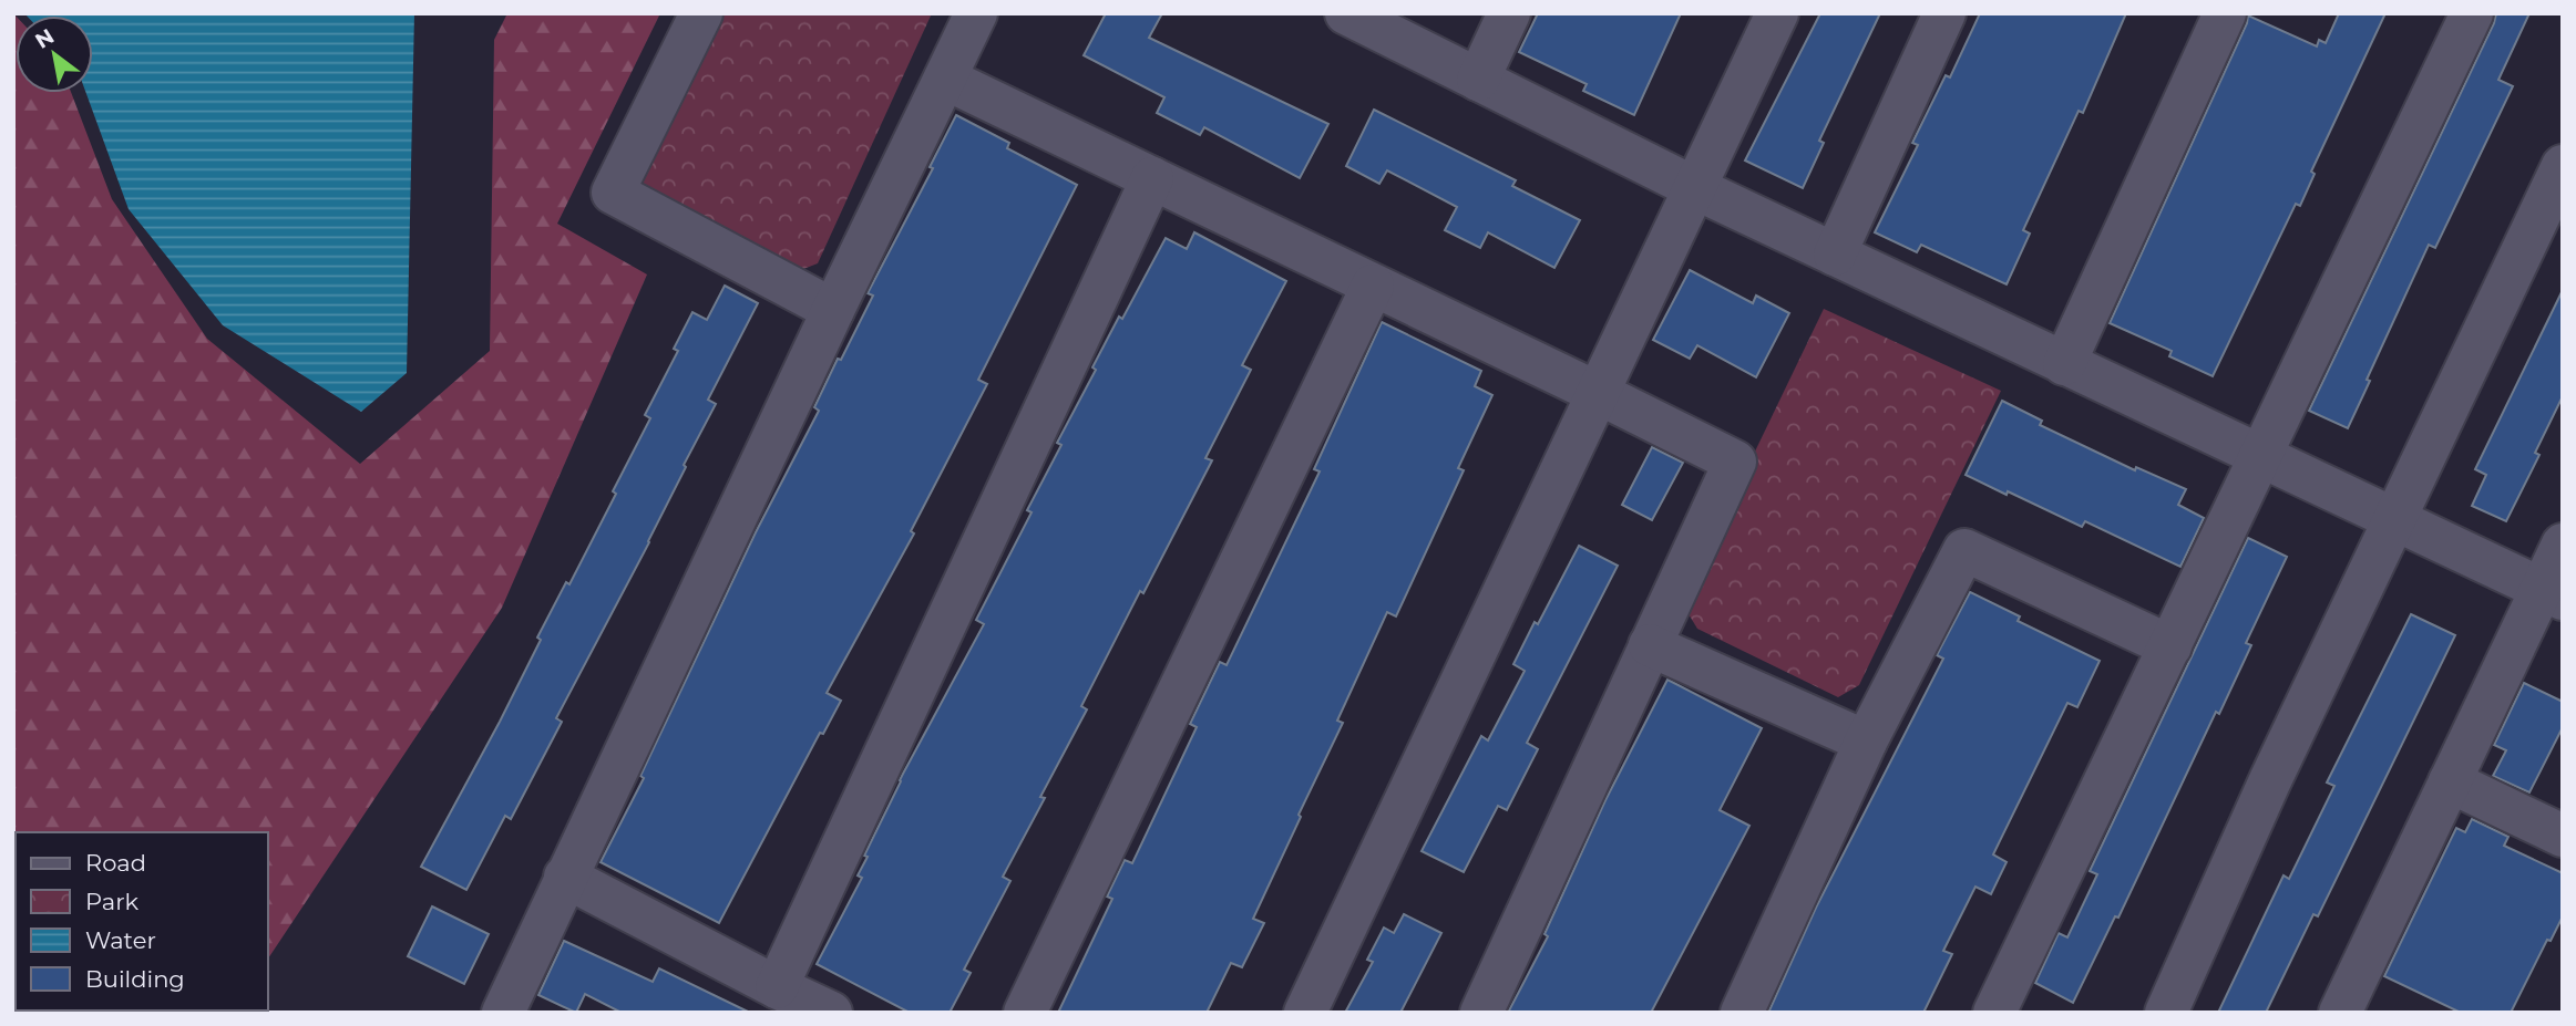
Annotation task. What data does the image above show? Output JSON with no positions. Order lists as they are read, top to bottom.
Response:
{
  "legend": [
    "Road",
    "Park",
    "Water",
    "Building"
  ],
  "north": "top left"
}
